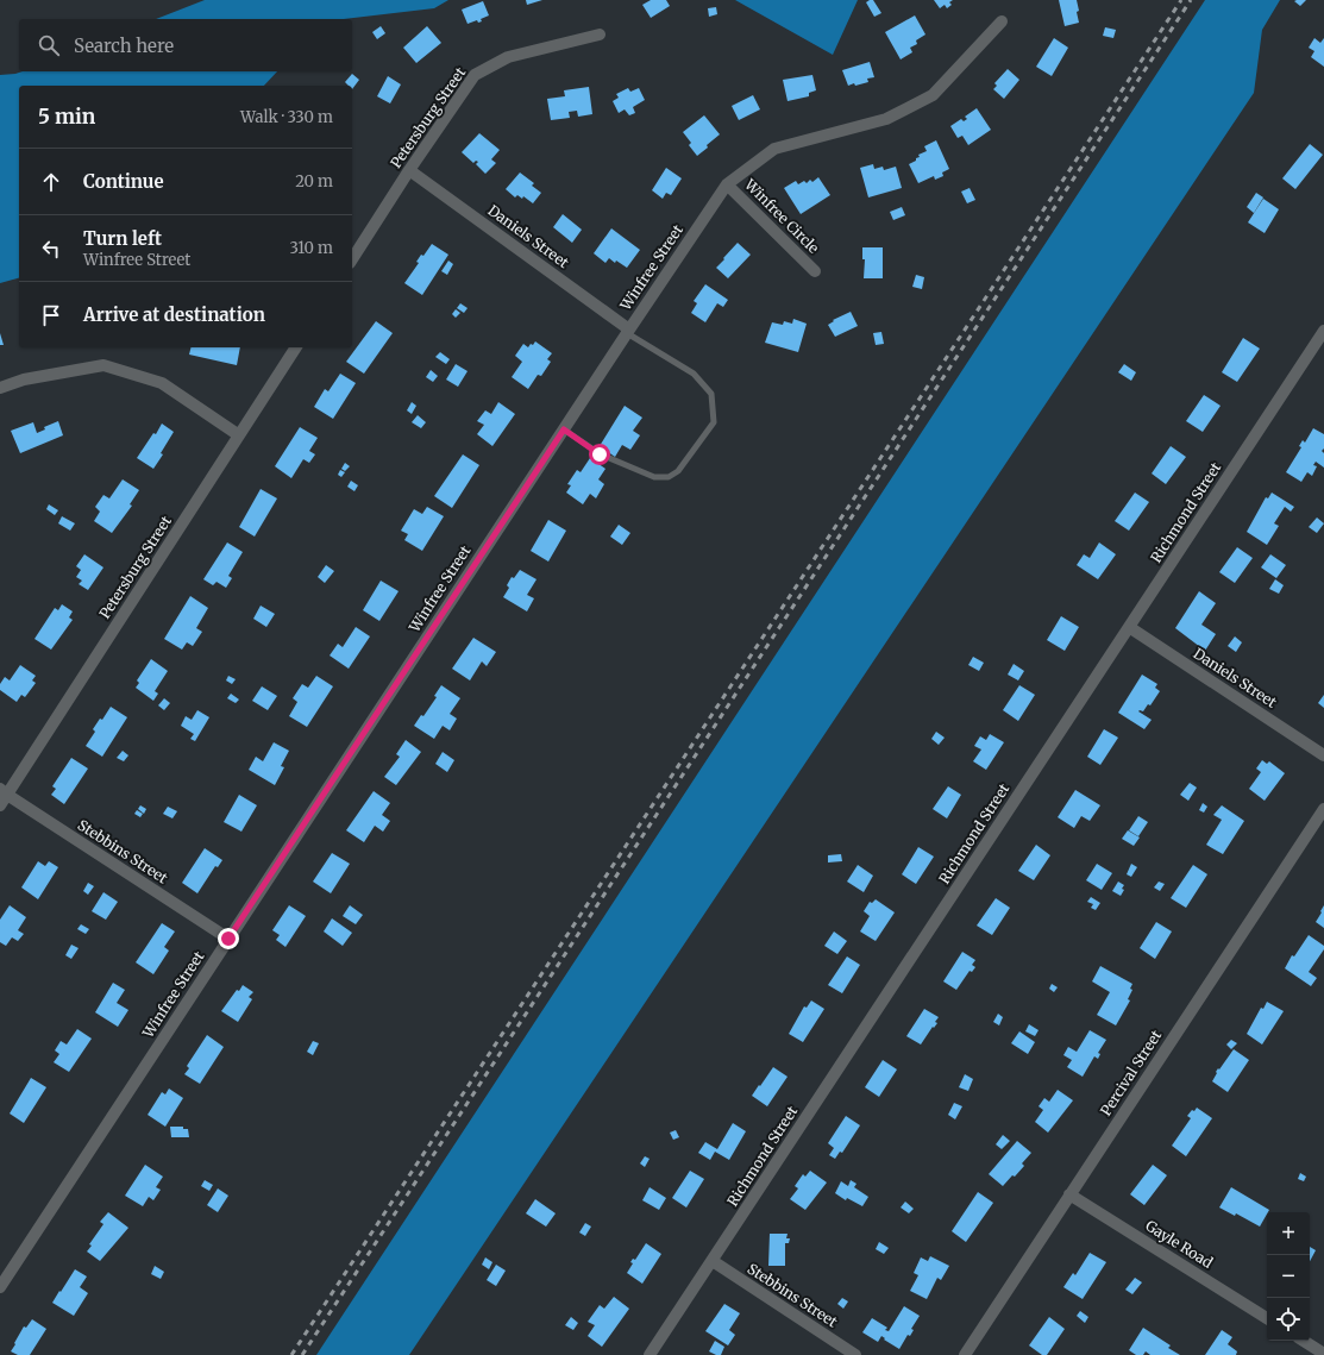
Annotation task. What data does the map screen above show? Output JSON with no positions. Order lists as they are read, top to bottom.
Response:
{
  "streets": {
    "street": [
      "Petersburg Street",
      "Winfree Circle",
      "Daniels Street",
      "Winfree Street",
      "Richmond Street",
      "Stebbins Street",
      "Percival Street",
      "Gayle Road"
    ]
  },
  "crossings": [
    ["Petersburg Street", "Daniels Street"],
    ["Petersburg Street", "Stebbins Street"],
    ["Winfree Circle", "Winfree Street"],
    ["Daniels Street", "Winfree Street"],
    ["Daniels Street", "Richmond Street"],
    ["Winfree Street", "Stebbins Street"],
    ["Richmond Street", "Stebbins Street"],
    ["Percival Street", "Gayle Road"]
  ],
  "page": {
    "search": "Search here",
    "heading": ["5 min", "Walk · 330 m"],
    "list": [
      ["Continue", "20 m"],
      ["Turn left", "Winfree Street", "310 m"],
      "Arrive at destination"
    ],
    "map_buttons": ["+", "−"]
  }
}
